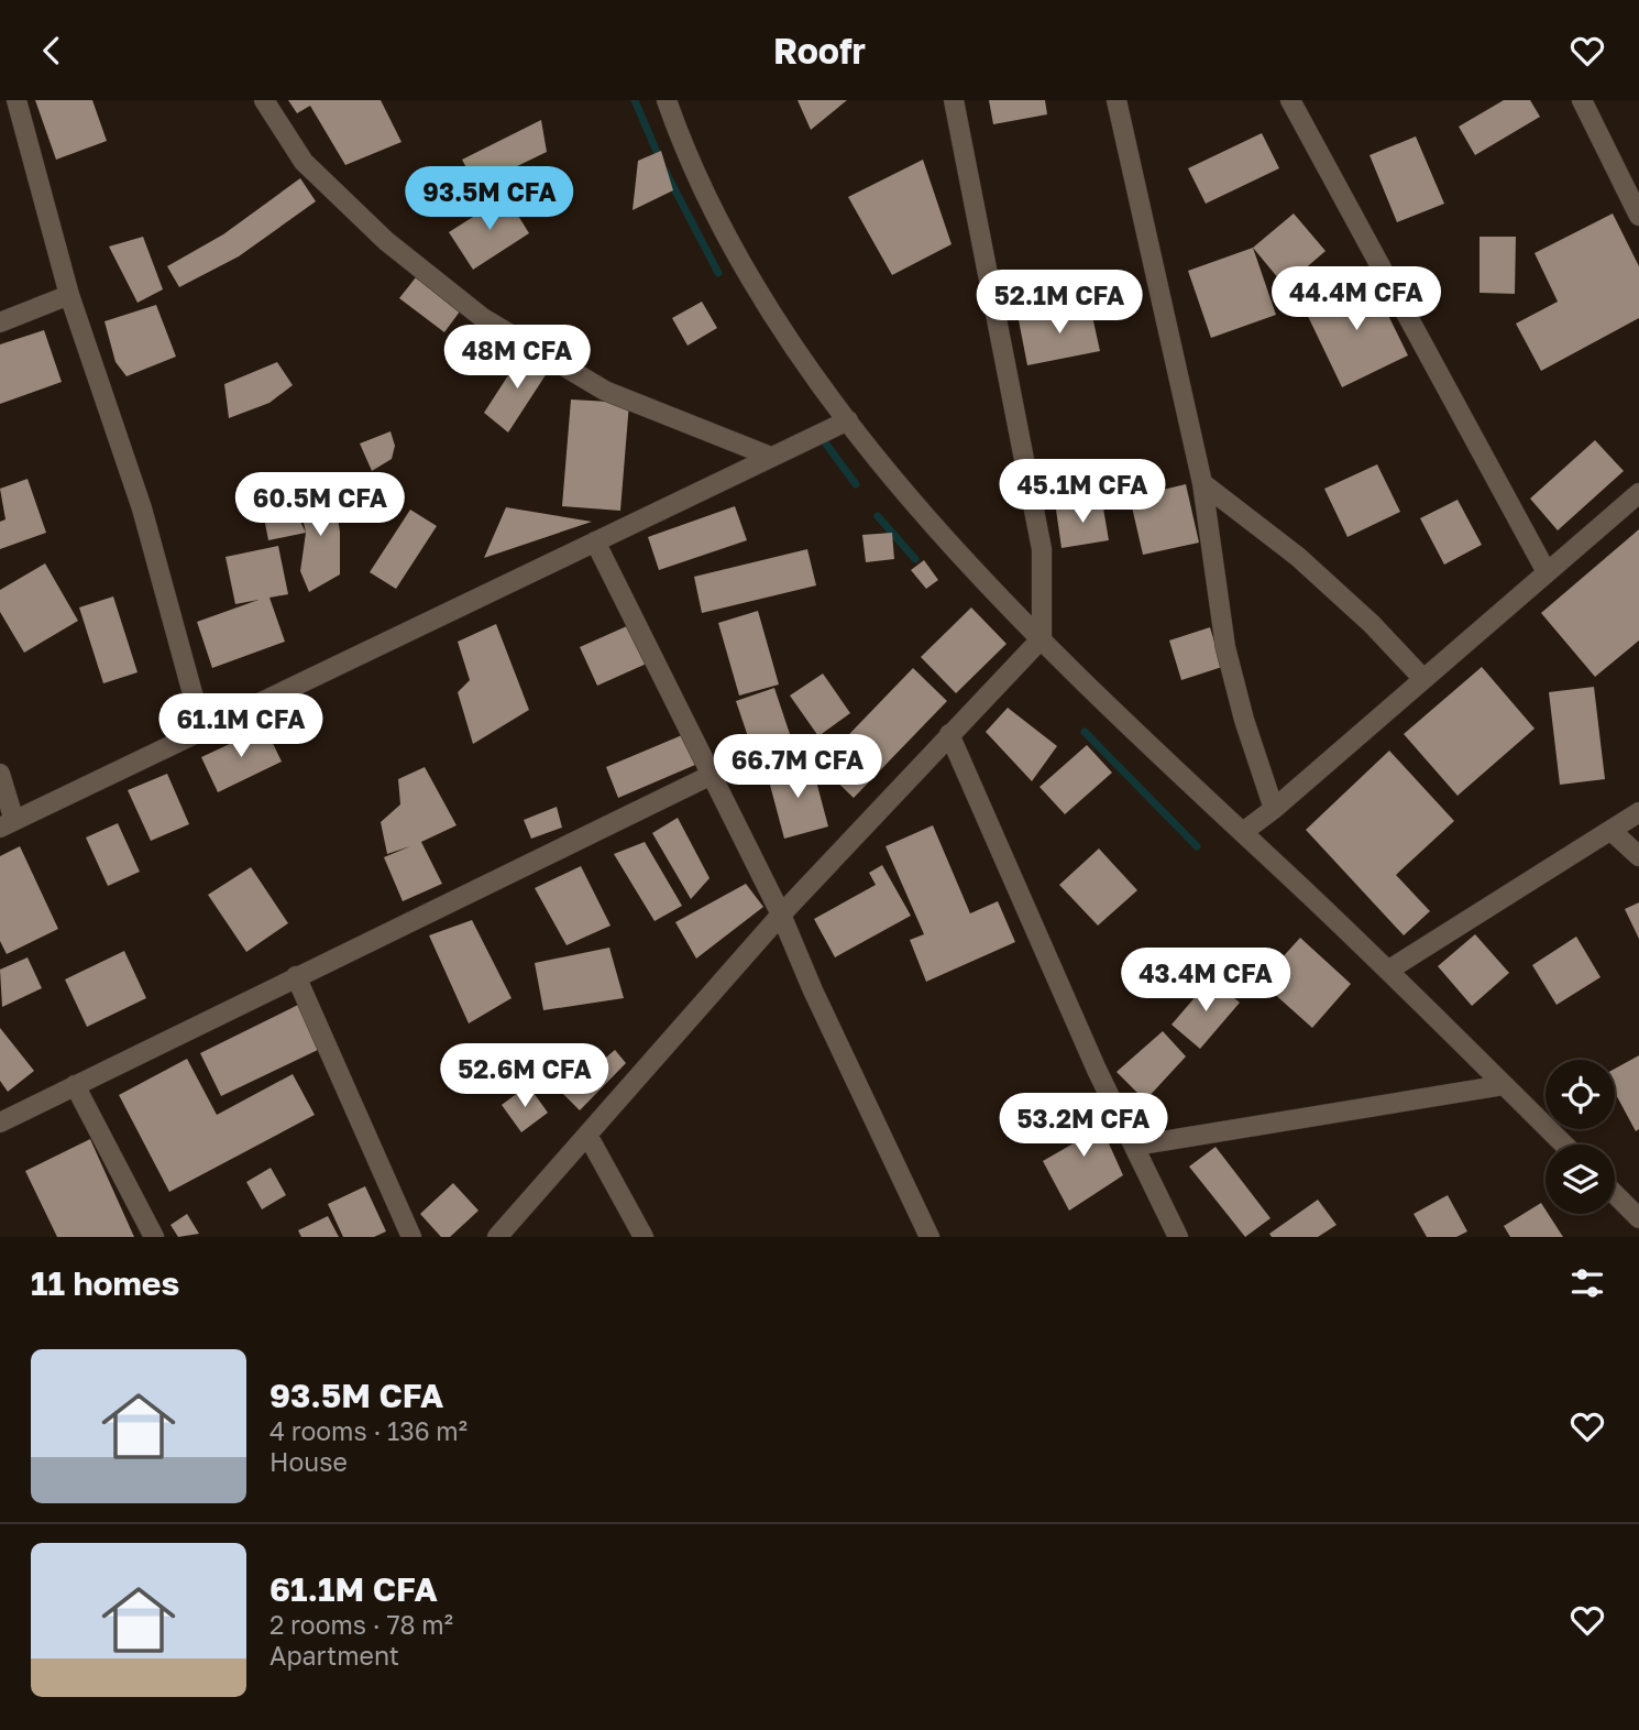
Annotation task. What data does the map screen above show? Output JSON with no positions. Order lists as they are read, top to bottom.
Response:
{
  "page": {
    "header": "Roofr",
    "price": [
      "93.5M CFA",
      "44.4M CFA",
      "52.1M CFA",
      "48M CFA",
      "45.1M CFA",
      "60.5M CFA",
      "61.1M CFA",
      "66.7M CFA",
      "43.4M CFA",
      "52.6M CFA",
      "53.2M CFA"
    ],
    "heading": "11 homes",
    "list": [
      {
        "name": "93.5M CFA",
        "note": "4 rooms · 136 m² · House"
      },
      {
        "name": "61.1M CFA",
        "note": "2 rooms · 78 m² · Apartment"
      }
    ]
  }
}
